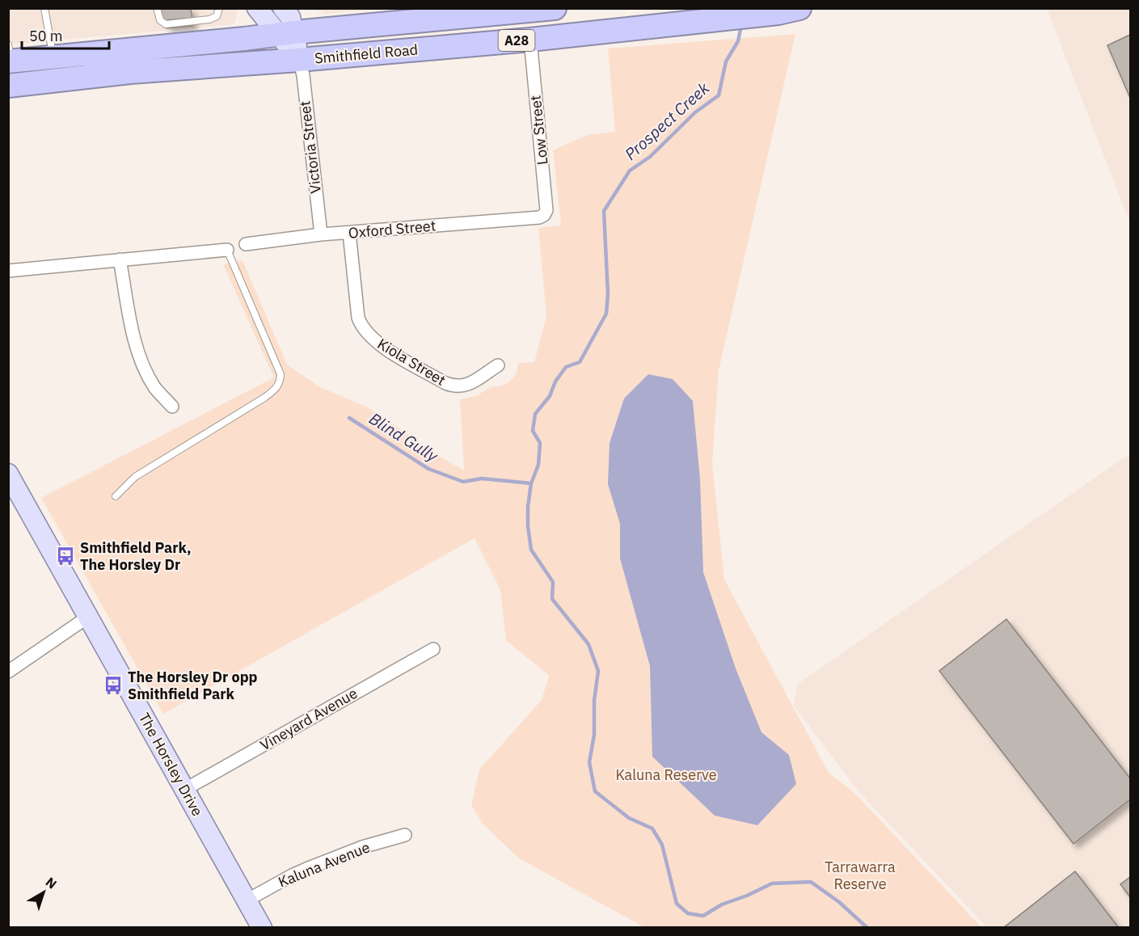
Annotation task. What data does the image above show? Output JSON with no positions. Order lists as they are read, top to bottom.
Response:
{
  "streets": {
    "highway": ["A28", "Smithfield Road"],
    "main road": ["Victoria Street", "The Horsley Drive"],
    "street": [
      "Low Street",
      "Oxford Street",
      "Kiola Street",
      "Vineyard Avenue",
      "Kaluna Avenue"
    ]
  },
  "crossings": [
    ["Smithfield Road", "Low Street"],
    ["Smithfield Road", "Victoria Street"],
    ["Low Street", "Oxford Street"],
    ["Victoria Street", "Oxford Street"],
    ["Oxford Street", "Kiola Street"],
    ["Vineyard Avenue", "The Horsley Drive"],
    ["The Horsley Drive", "Kaluna Avenue"]
  ],
  "water": ["Prospect Creek", "Blind Gully"],
  "parks": ["Kaluna Reserve", "Tarrawarra Reserve"],
  "places": {
    "bus stop": ["Smithfield Park, The Horsley Dr", "The Horsley Dr opp Smithfield Park"]
  },
  "scale_bar": "50 m",
  "north": "top right"
}
